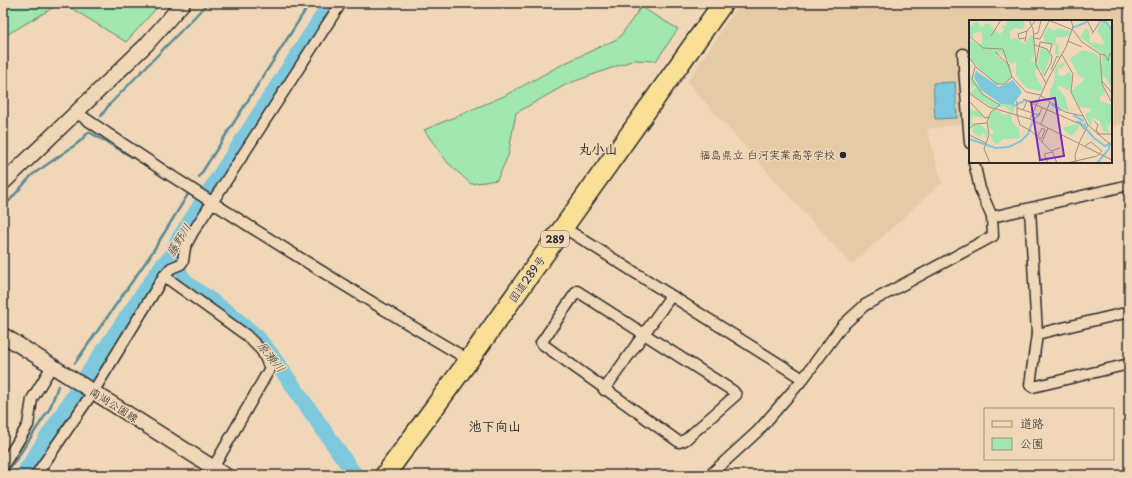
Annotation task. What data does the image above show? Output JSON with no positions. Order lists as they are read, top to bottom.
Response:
{
  "streets": {
    "highway": ["289", "国道289号"],
    "main road": ["南湖公園線"]
  },
  "districts": ["丸小山", "池下向山"],
  "water": ["藤野川", "原瀬川"],
  "places": ["福島県立 白河実業高等学校"],
  "legend": ["道路", "公園"]
}
